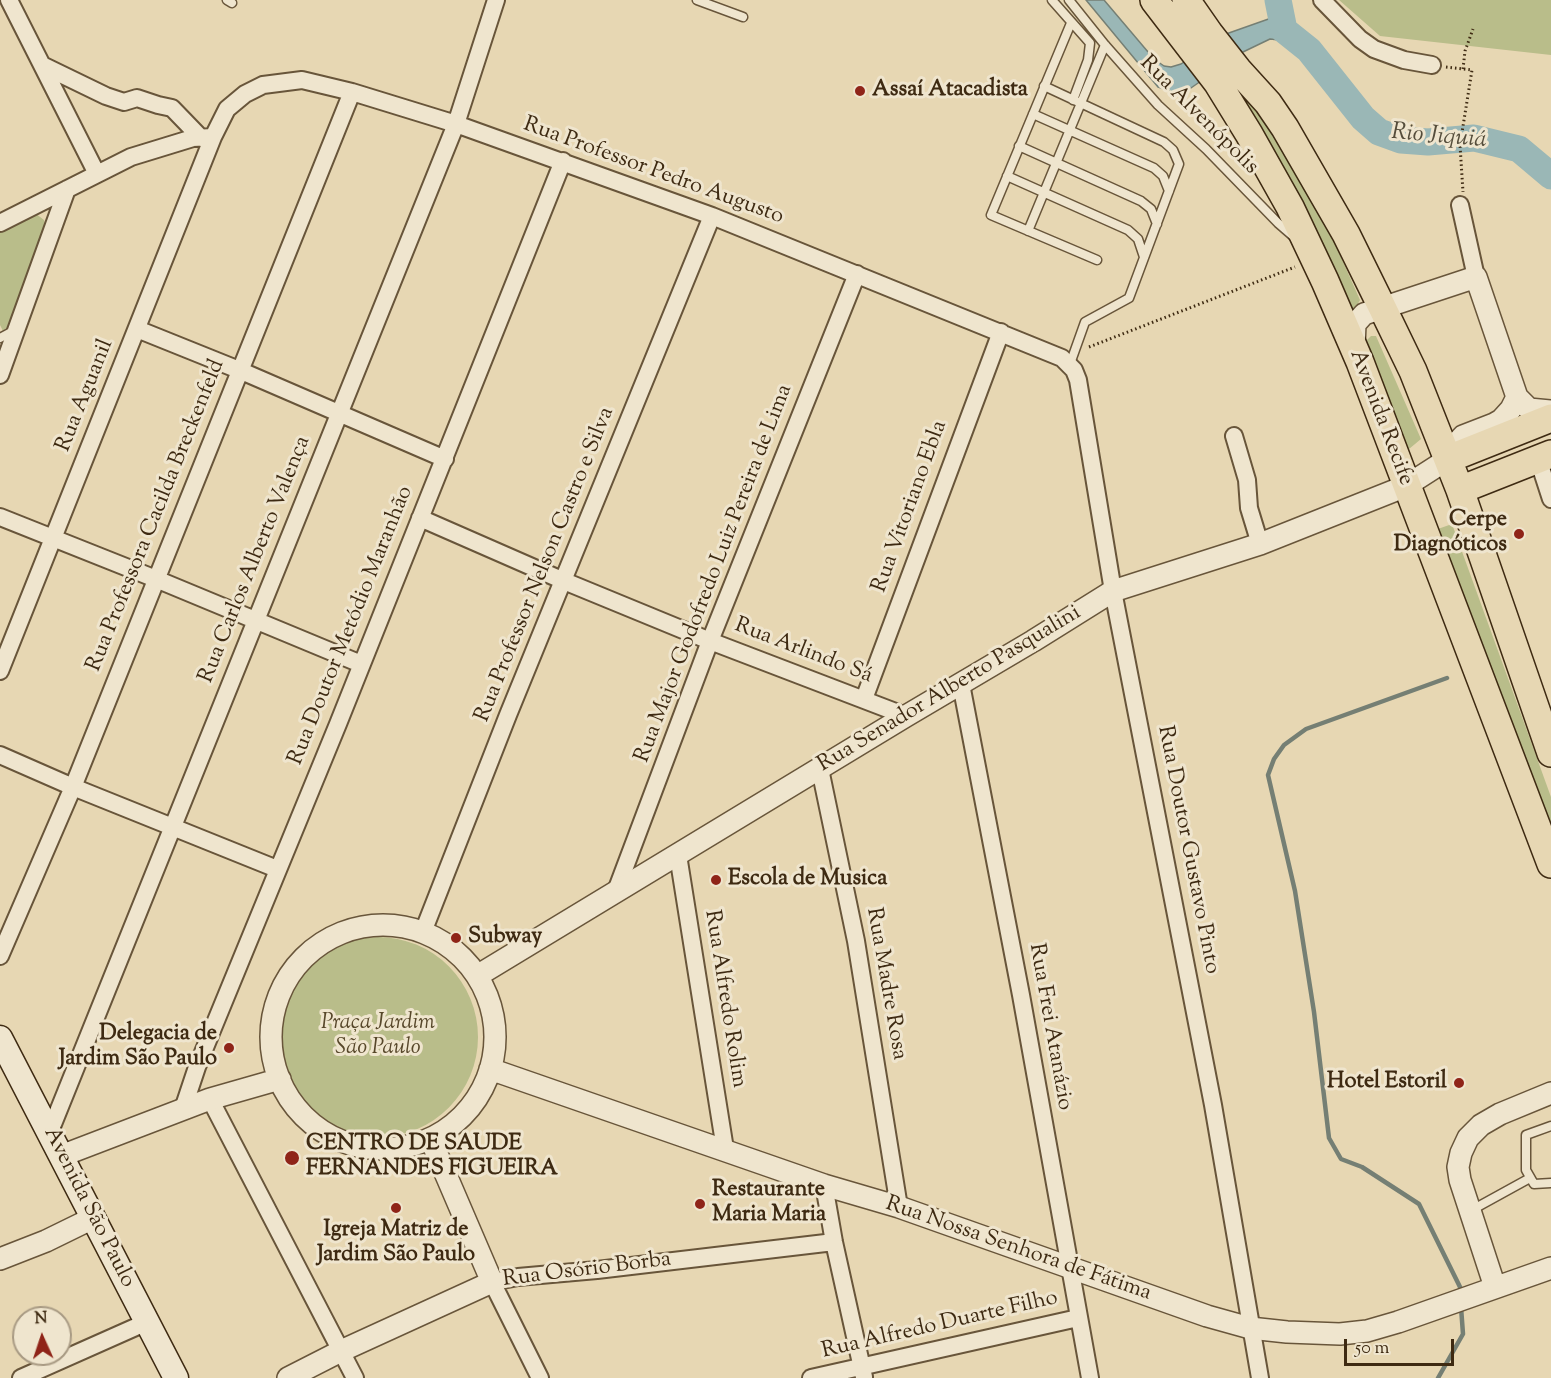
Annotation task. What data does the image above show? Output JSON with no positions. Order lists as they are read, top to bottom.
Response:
{
  "streets": {
    "main road": ["Avenida Recife", "Avenida São Paulo"],
    "street": [
      "Rua Professor Pedro Augusto",
      "Rua Aguanil",
      "Rua Vitoriano Ebla",
      "Rua Professora Cacilda Breckenfeld",
      "Rua Carlos Alberto Valença",
      "Rua Professor Nelson Castro e Silva",
      "Rua Major Godofredo Luiz Pereira de Lima",
      "Rua Doutor Metódio Maranhão",
      "Rua Arlindo Sá",
      "Rua Senador Alberto Pasqualini",
      "Rua Doutor Gustavo Pinto",
      "Rua Madre Rosa",
      "Rua Alfredo Rolim",
      "Rua Frei Atanázio",
      "Rua Nossa Senhora de Fátima",
      "Rua Osório Borba",
      "Rua Alfredo Duarte Filho"
    ],
    "lane": ["Rua Alvenópolis"]
  },
  "crossings": [
    ["Rua Alvenópolis", "Avenida Recife"],
    ["Rua Professor Pedro Augusto", "Rua Aguanil"],
    ["Rua Professor Pedro Augusto", "Rua Vitoriano Ebla"],
    ["Rua Professor Pedro Augusto", "Rua Professora Cacilda Breckenfeld"],
    ["Rua Professor Pedro Augusto", "Rua Carlos Alberto Valença"],
    ["Rua Professor Pedro Augusto", "Rua Professor Nelson Castro e Silva"],
    ["Rua Professor Pedro Augusto", "Rua Major Godofredo Luiz Pereira de Lima"],
    ["Rua Professor Pedro Augusto", "Rua Doutor Metódio Maranhão"],
    ["Rua Professor Pedro Augusto", "Rua Doutor Gustavo Pinto"],
    ["Avenida Recife", "Rua Senador Alberto Pasqualini"],
    ["Rua Vitoriano Ebla", "Rua Arlindo Sá"],
    ["Rua Carlos Alberto Valença", "Avenida São Paulo"],
    ["Rua Professor Nelson Castro e Silva", "Rua Arlindo Sá"],
    ["Rua Major Godofredo Luiz Pereira de Lima", "Rua Arlindo Sá"],
    ["Rua Major Godofredo Luiz Pereira de Lima", "Rua Senador Alberto Pasqualini"],
    ["Rua Doutor Metódio Maranhão", "Rua Arlindo Sá"],
    ["Rua Arlindo Sá", "Rua Senador Alberto Pasqualini"],
    ["Rua Senador Alberto Pasqualini", "Rua Doutor Gustavo Pinto"],
    ["Rua Senador Alberto Pasqualini", "Rua Madre Rosa"],
    ["Rua Senador Alberto Pasqualini", "Rua Alfredo Rolim"],
    ["Rua Senador Alberto Pasqualini", "Rua Frei Atanázio"],
    ["Rua Doutor Gustavo Pinto", "Rua Nossa Senhora de Fátima"],
    ["Rua Madre Rosa", "Rua Nossa Senhora de Fátima"],
    ["Rua Alfredo Rolim", "Rua Nossa Senhora de Fátima"],
    ["Rua Frei Atanázio", "Rua Nossa Senhora de Fátima"],
    ["Rua Frei Atanázio", "Rua Alfredo Duarte Filho"]
  ],
  "water": ["Rio Jiquiá"],
  "parks": ["Praça Jardim São Paulo"],
  "places": [
    "Assaí Atacadista",
    "Cerpe Diagnóticos",
    "Escola de Musica",
    "Subway",
    "Delegacia de Jardim São Paulo",
    "Hotel Estoril",
    "CENTRO DE SAUDE FERNANDES FIGUEIRA",
    "Restaurante Maria Maria",
    "Igreja Matriz de Jardim São Paulo"
  ],
  "scale_bar": "50 m",
  "north": "top"
}
